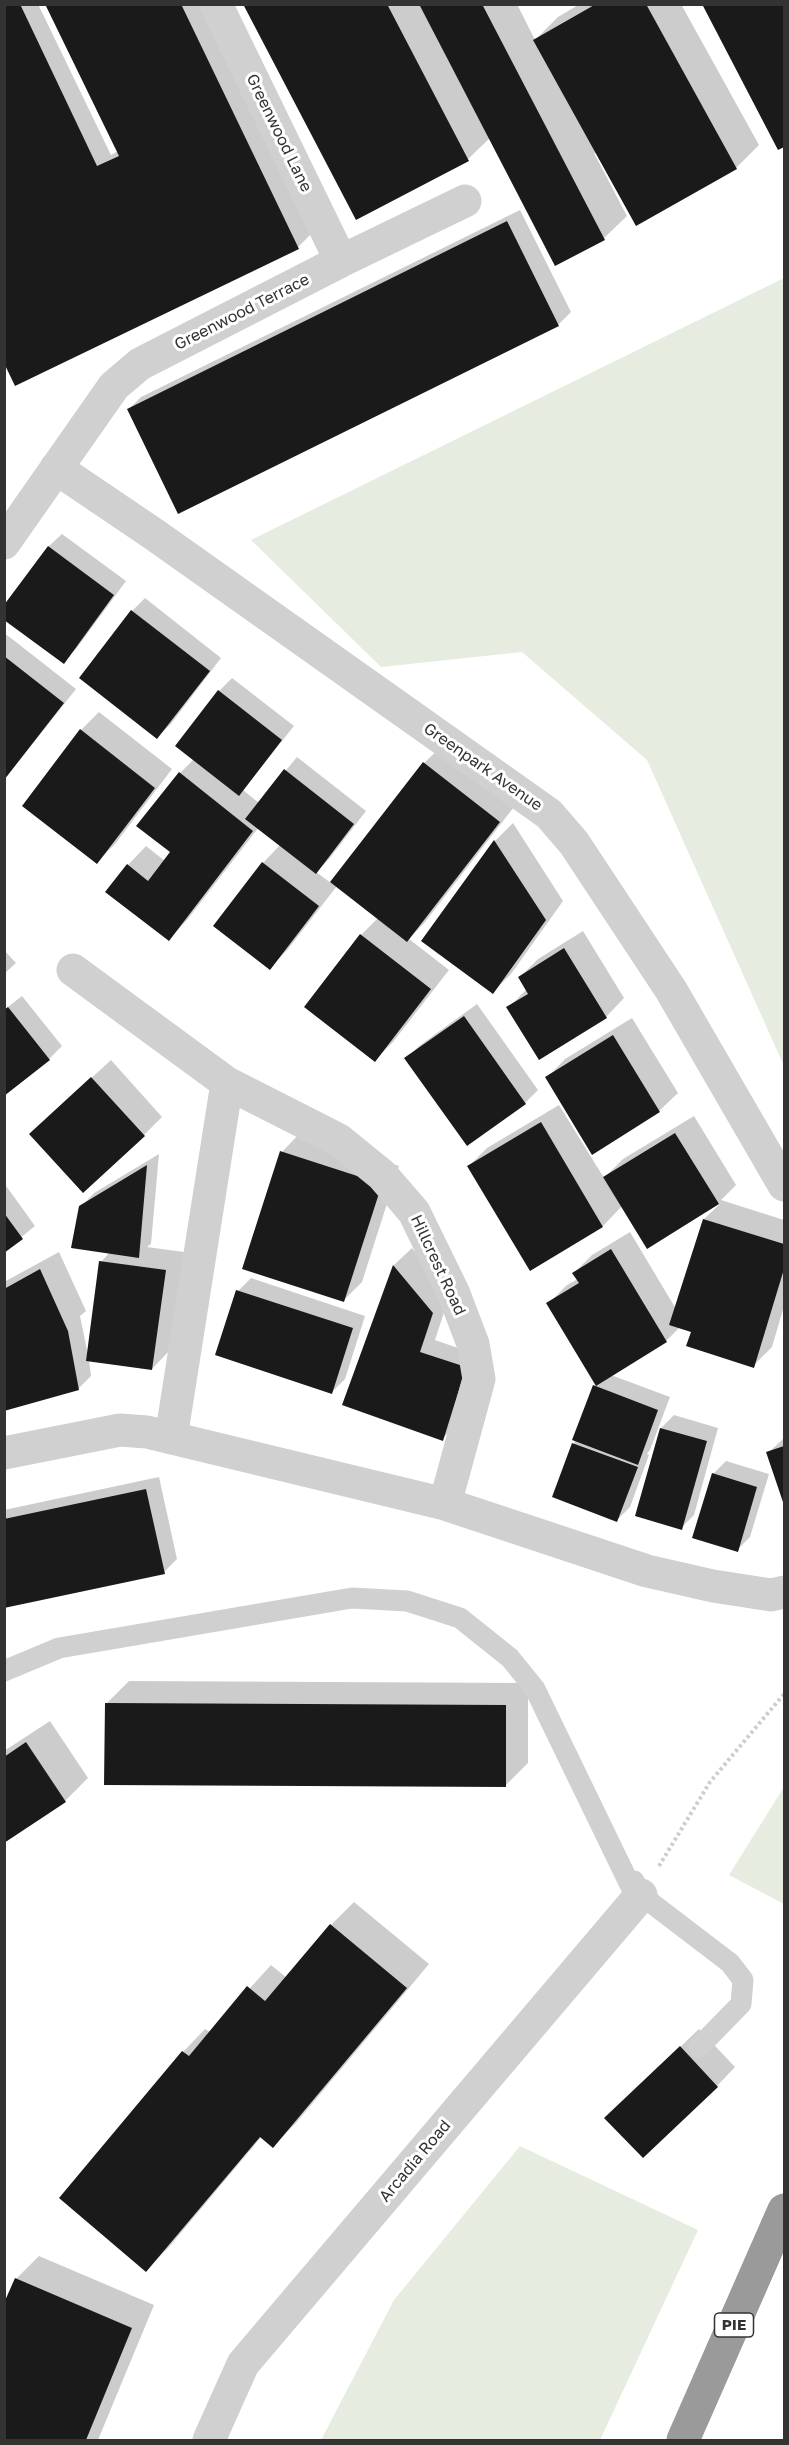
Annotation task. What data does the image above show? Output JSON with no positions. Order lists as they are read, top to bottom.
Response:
{
  "streets": {
    "highway": ["PIE"],
    "street": [
      "Greenwood Lane",
      "Greenwood Terrace",
      "Greenpark Avenue",
      "Hillcrest Road",
      "Arcadia Road"
    ]
  },
  "crossings": [
    ["Greenwood Lane", "Greenwood Terrace"],
    ["Greenwood Terrace", "Greenpark Avenue"]
  ]
}
